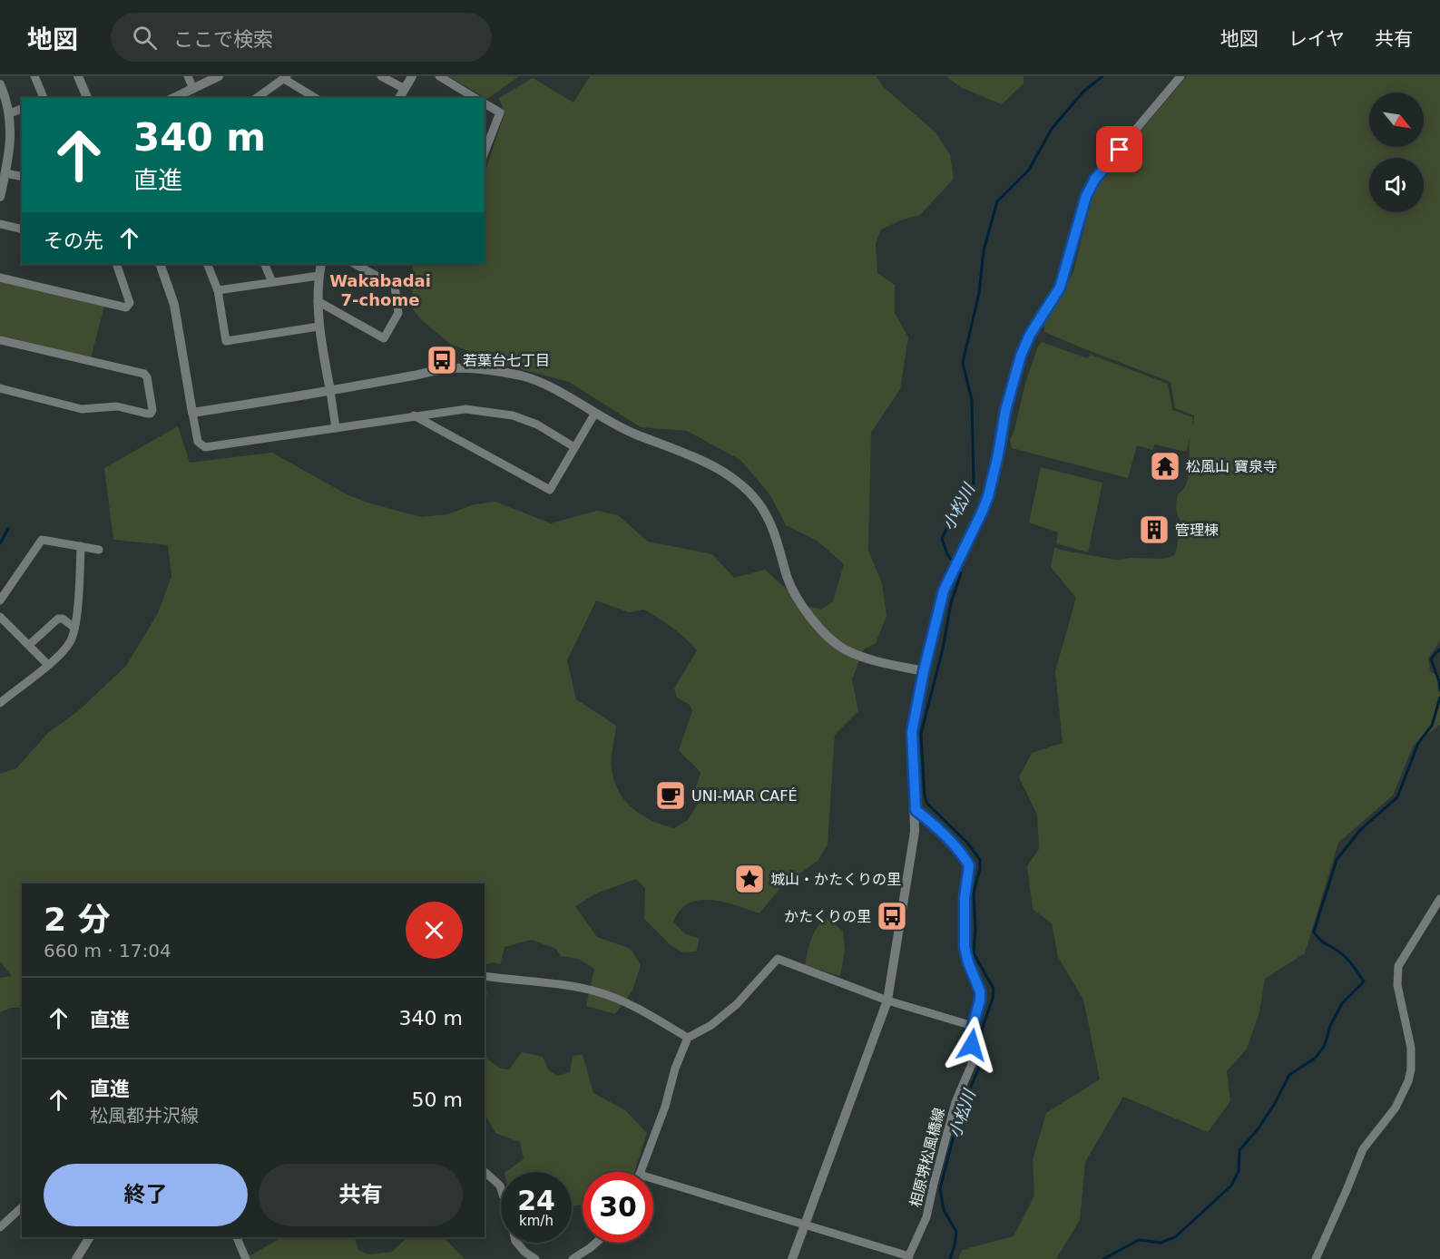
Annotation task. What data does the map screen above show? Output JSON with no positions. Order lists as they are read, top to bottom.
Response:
{
  "streets": {
    "street": ["相原堺松風橋線"]
  },
  "districts": ["Wakabadai 7-chome"],
  "water": ["小松川"],
  "places": {
    "bus stop": ["若葉台七丁目", "かたくりの里"],
    "temple": ["松風山 寶泉寺"],
    "building": ["管理棟"],
    "cafe": ["UNI-MAR CAFÉ"],
    "place": ["城山・かたくりの里"]
  },
  "north": "bottom right",
  "page": {
    "header": "地図",
    "search": "ここで検索",
    "nav": ["地図", "レイヤ", "共有"],
    "turn": ["340 m", "直進"],
    "then": "その先",
    "heading": ["2 分", "660 m · 17:04"],
    "list": [
      {
        "name": "直進",
        "value": "340 m"
      },
      {
        "name": "直進",
        "note": "松風都井沢線",
        "value": "50 m"
      }
    ],
    "buttons": ["終了", "共有"],
    "speed": "24 km/h",
    "limit": "30"
  }
}
